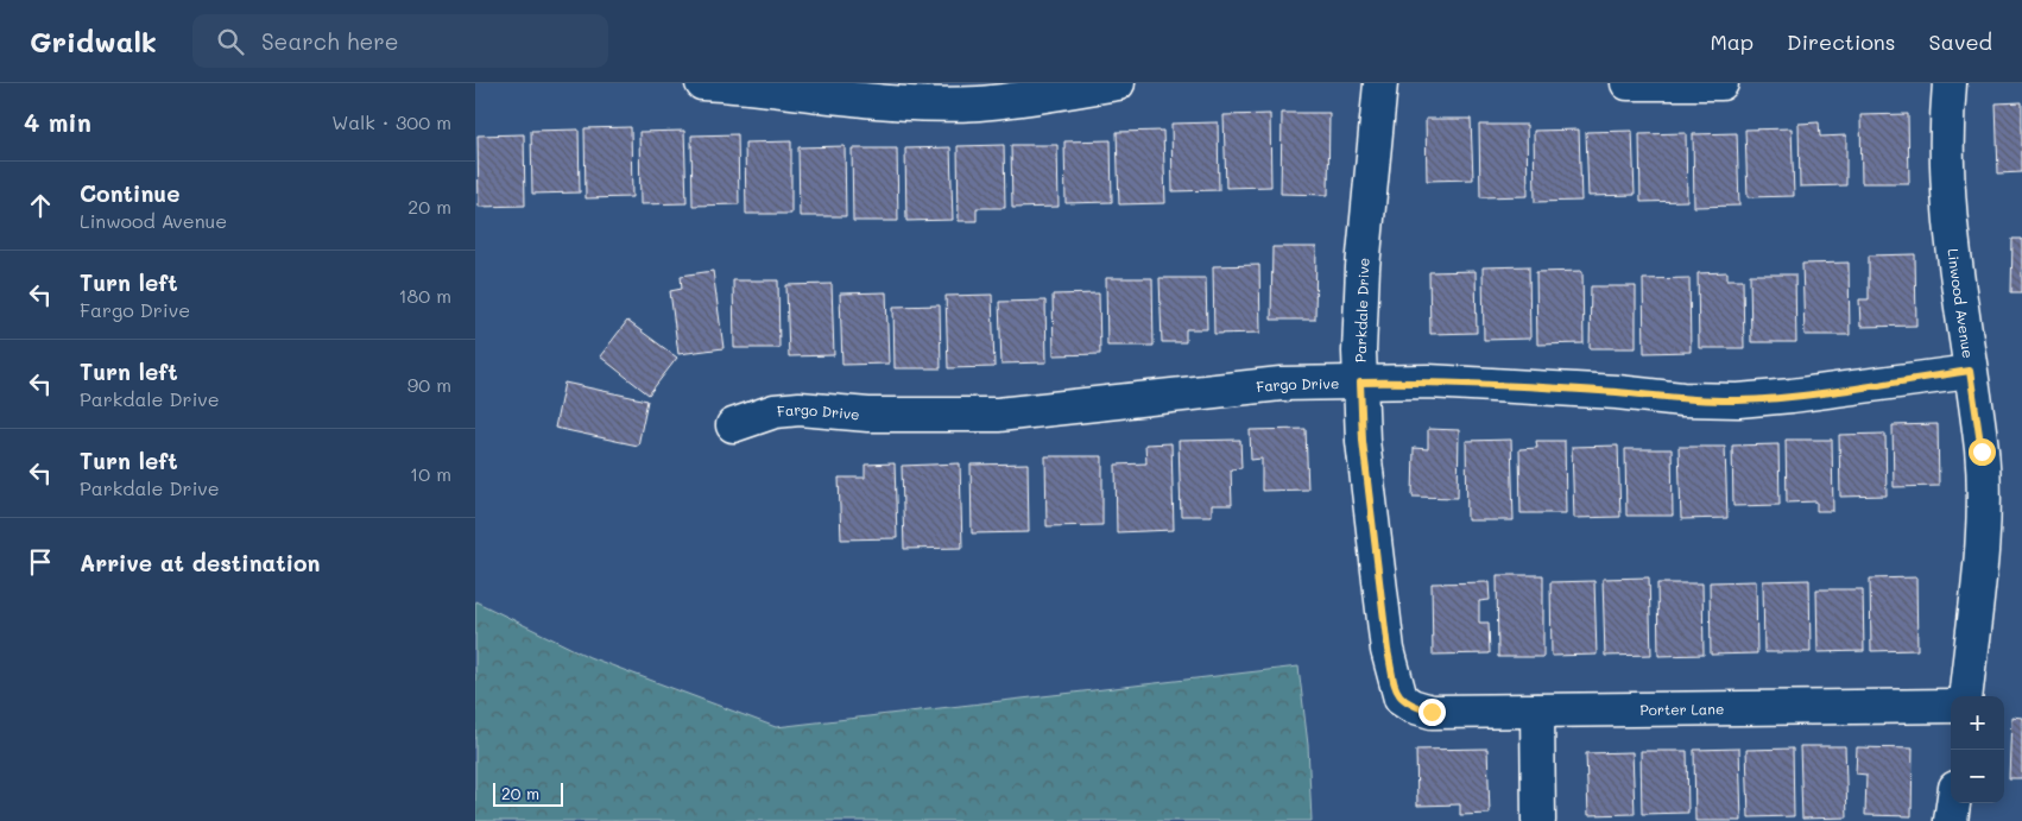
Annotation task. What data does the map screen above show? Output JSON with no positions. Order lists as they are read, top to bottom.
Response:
{
  "streets": {
    "street": [
      "Linwood Avenue",
      "Parkdale Drive",
      "Fargo Drive",
      "Porter Lane"
    ]
  },
  "crossings": [
    ["Linwood Avenue", "Fargo Drive"],
    ["Parkdale Drive", "Fargo Drive"],
    ["Parkdale Drive", "Porter Lane"]
  ],
  "scale_bar": "20 m",
  "page": {
    "header": "Gridwalk",
    "search": "Search here",
    "nav": ["Map", "Directions", "Saved"],
    "heading": ["4 min", "Walk · 300 m"],
    "list": [
      ["Continue", "Linwood Avenue", "20 m"],
      ["Turn left", "Fargo Drive", "180 m"],
      ["Turn left", "Parkdale Drive", "90 m"],
      ["Turn left", "Parkdale Drive", "10 m"],
      "Arrive at destination"
    ],
    "map_buttons": ["+", "−"],
    "scale": "20 m"
  }
}
